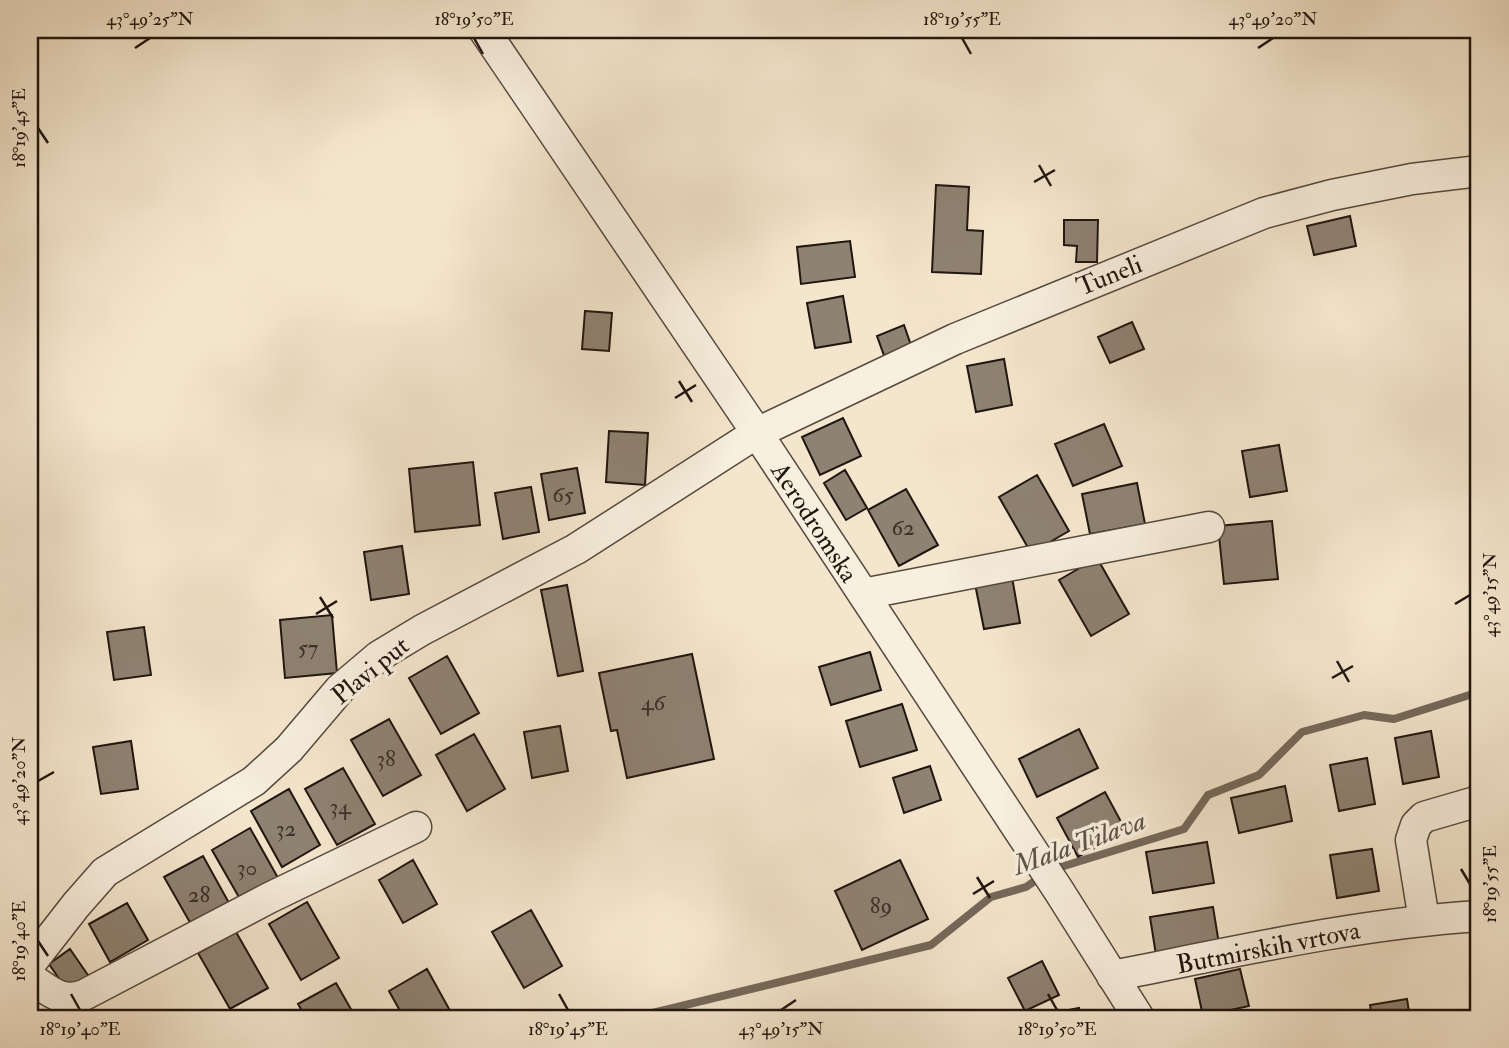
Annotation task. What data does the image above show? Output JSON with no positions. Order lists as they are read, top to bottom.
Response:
{
  "streets": {
    "street": [
      "Tuneli",
      "Aerodromska",
      "Plavi put",
      "Butmirskih vrtova"
    ]
  },
  "crossings": [
    ["Tuneli", "Aerodromska"],
    ["Tuneli", "Plavi put"],
    ["Aerodromska", "Plavi put"],
    ["Aerodromska", "Butmirskih vrtova"]
  ],
  "water": ["Mala Tilava"],
  "house_numbers": [
    "65",
    "62",
    "57",
    "46",
    "38",
    "34",
    "32",
    "30",
    "28",
    "89"
  ],
  "coordinates": [
    "43°49'25\"N",
    "18°19'50\"E",
    "18°19'55\"E",
    "43°49'20\"N",
    "18°19'45\"E",
    "43°49'15\"N",
    "18°19'40\"E"
  ]
}
